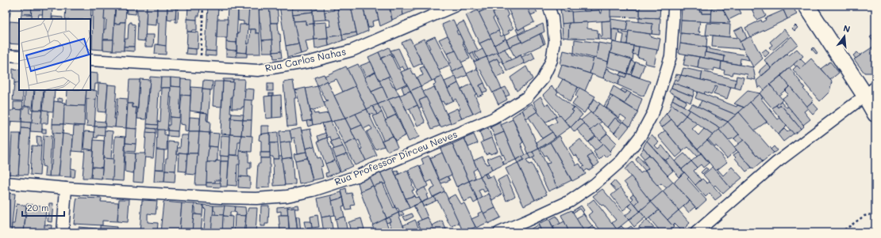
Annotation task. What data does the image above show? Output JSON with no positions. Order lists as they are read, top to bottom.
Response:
{
  "streets": {
    "street": ["Rua Carlos Nahas", "Rua Professor Dirceu Neves"]
  },
  "scale_bar": "20 m",
  "north": "top"
}
